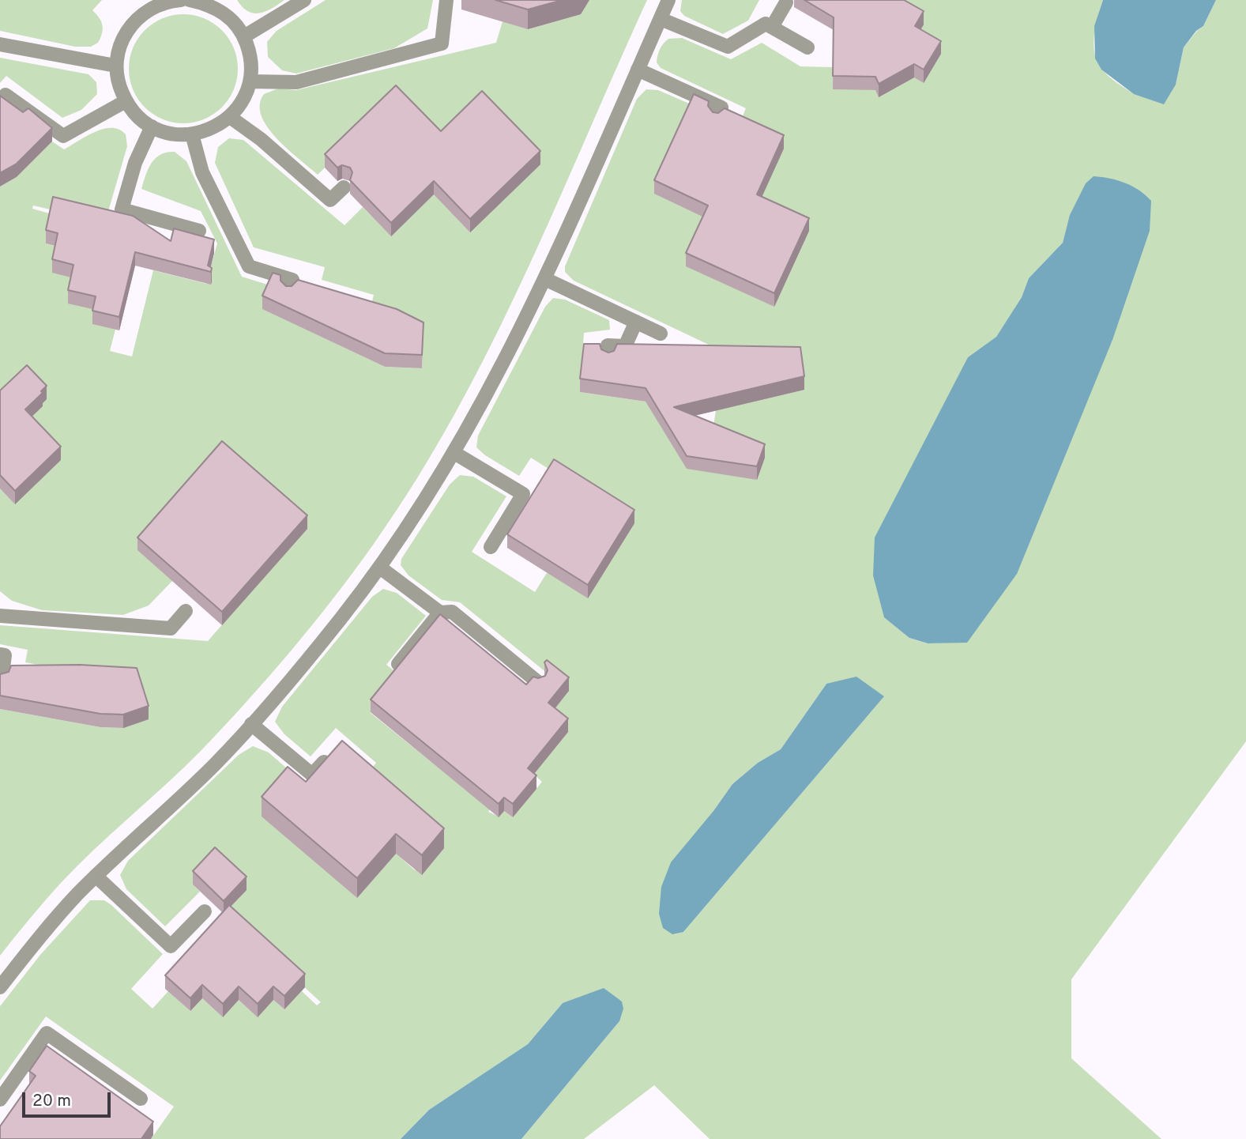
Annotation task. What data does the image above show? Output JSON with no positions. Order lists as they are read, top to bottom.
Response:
{
  "scale_bar": "20 m"
}
